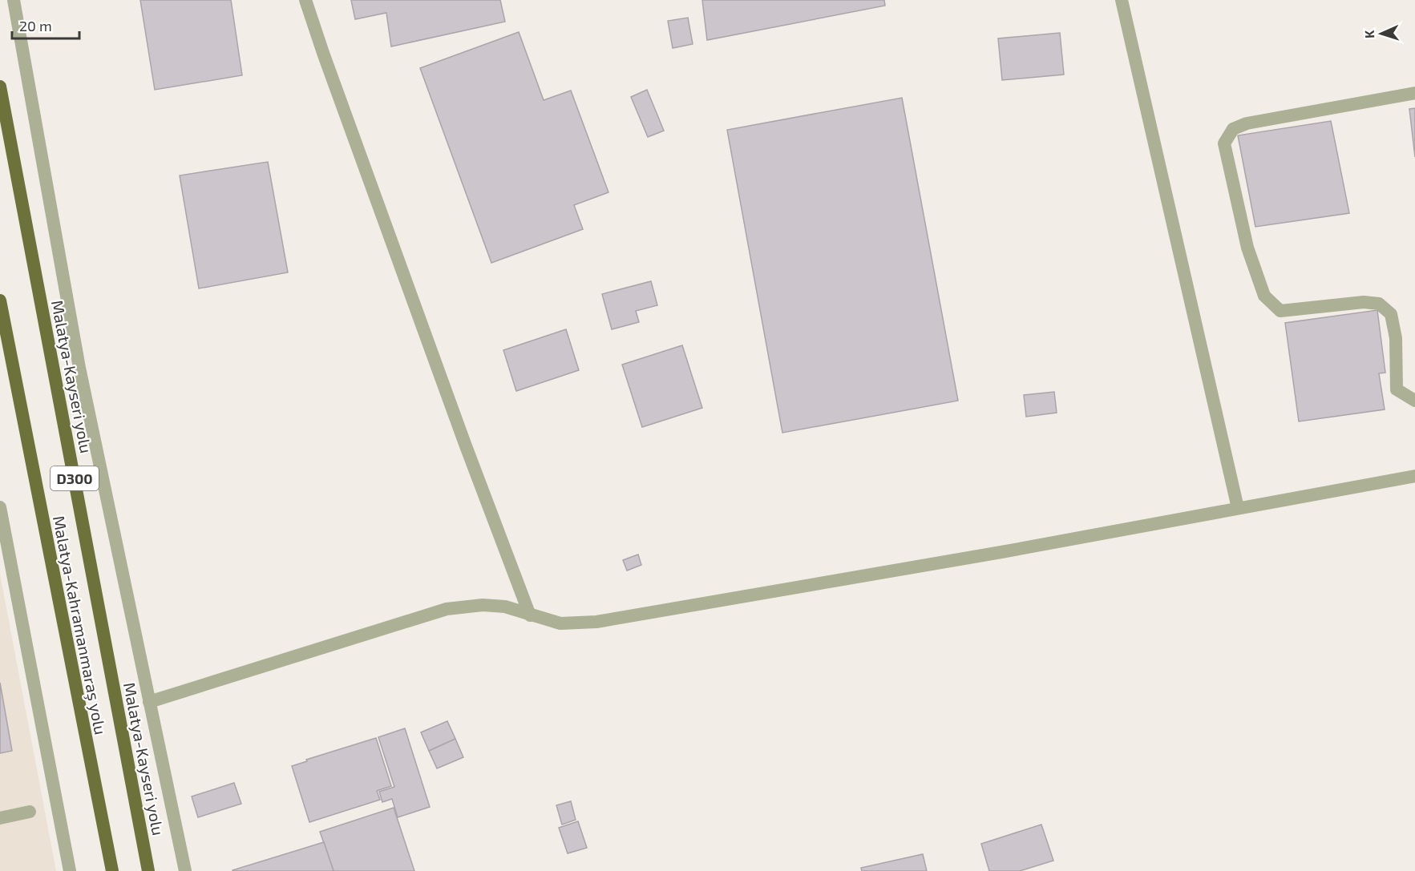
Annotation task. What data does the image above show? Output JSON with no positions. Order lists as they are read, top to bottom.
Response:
{
  "streets": {
    "highway": ["Malatya-Kayseri yolu", "D300", "Malatya-Kahramanmaraş yolu"]
  },
  "scale_bar": "20 m",
  "north": "left"
}
